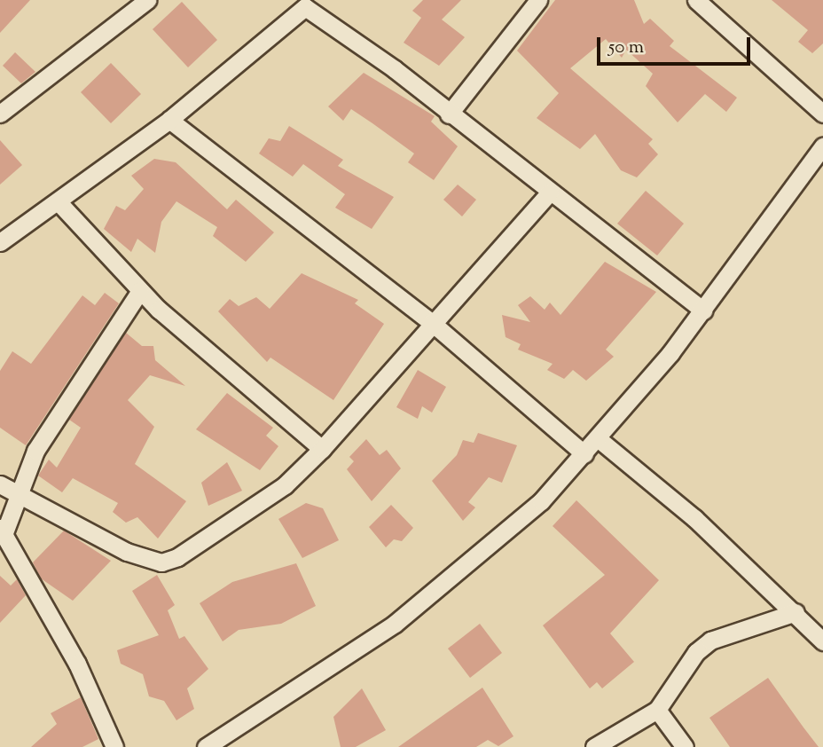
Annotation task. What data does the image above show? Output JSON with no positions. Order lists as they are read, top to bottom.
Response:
{
  "scale_bar": "50 m"
}
